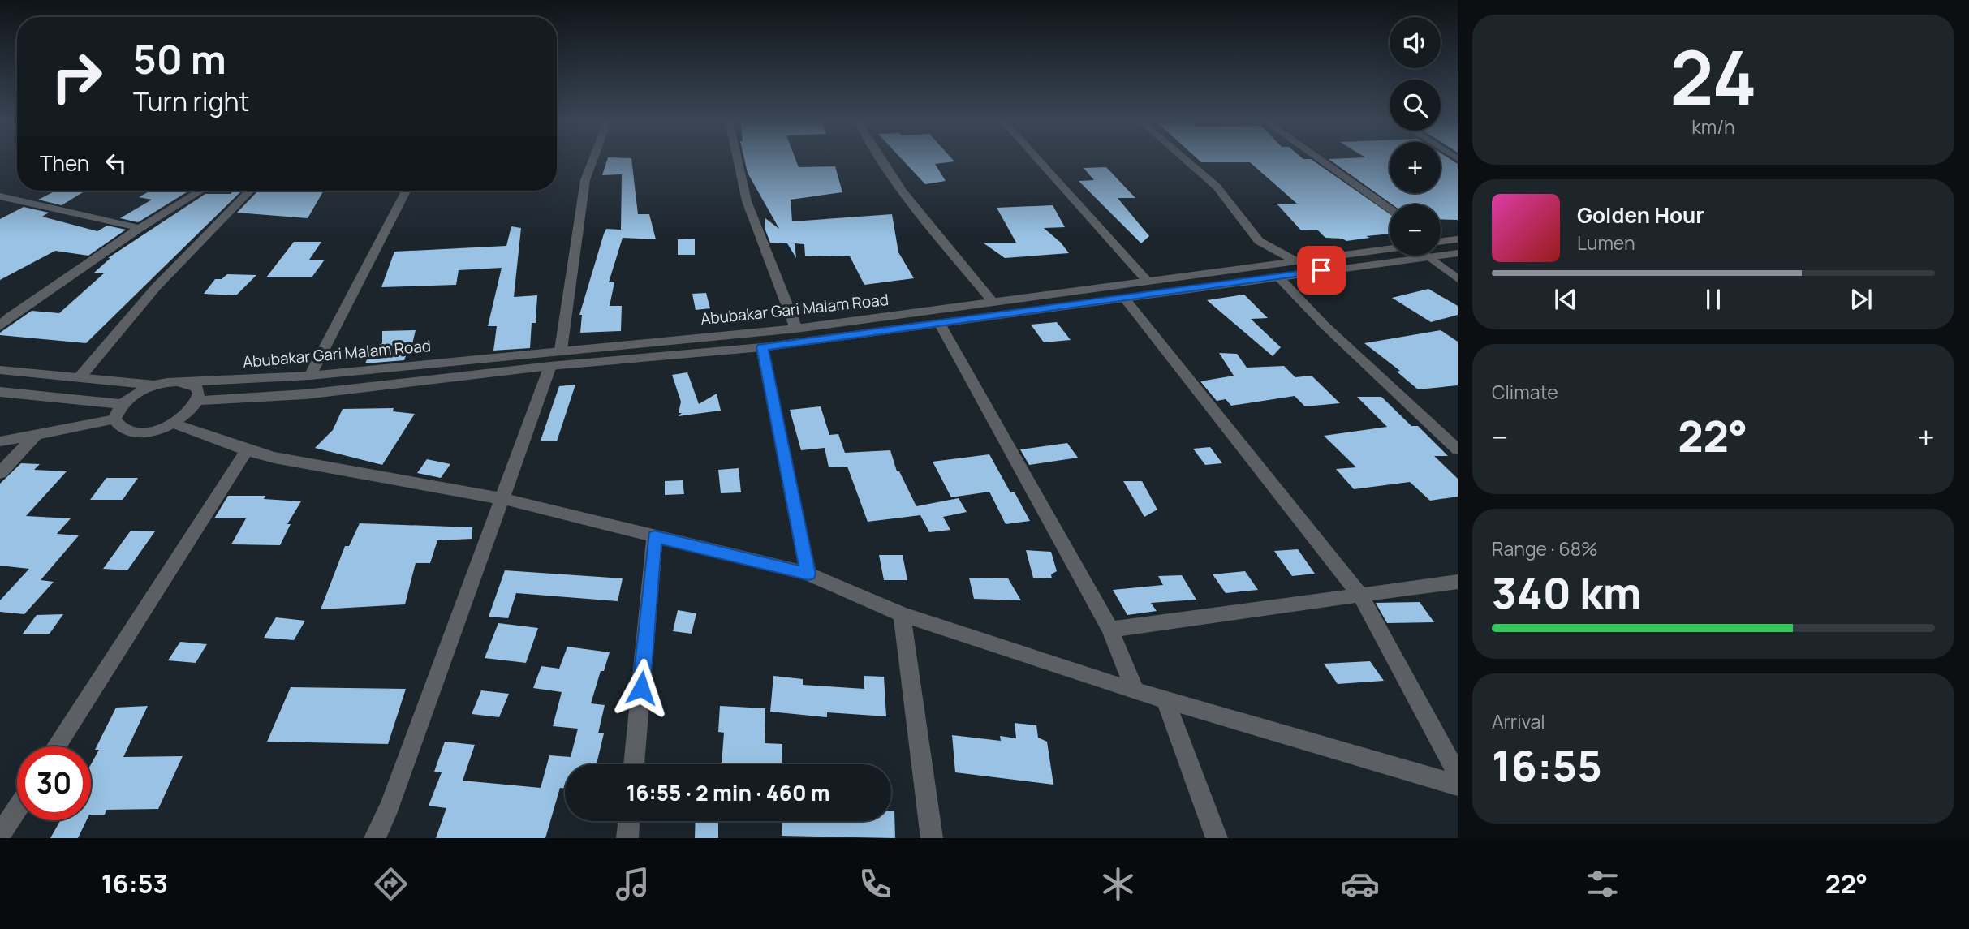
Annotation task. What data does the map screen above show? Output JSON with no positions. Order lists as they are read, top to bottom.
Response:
{
  "streets": {
    "street": ["Abubakar Gari Malam Road"]
  },
  "page": {
    "tile": [
      ["24", "km/h"],
      "Climate",
      ["Range · 68%", "340 km"],
      ["Arrival", "16:55"]
    ],
    "map_buttons": ["+", "−"],
    "turn": ["50 m", "Turn right"],
    "then": "Then",
    "song": ["Golden Hour", "Lumen"],
    "heat": ["−", "22°", "+"],
    "limit": "30",
    "trip": "16:55 · 2 min · 460 m",
    "tabs": ["16:53", "22°"]
  }
}
